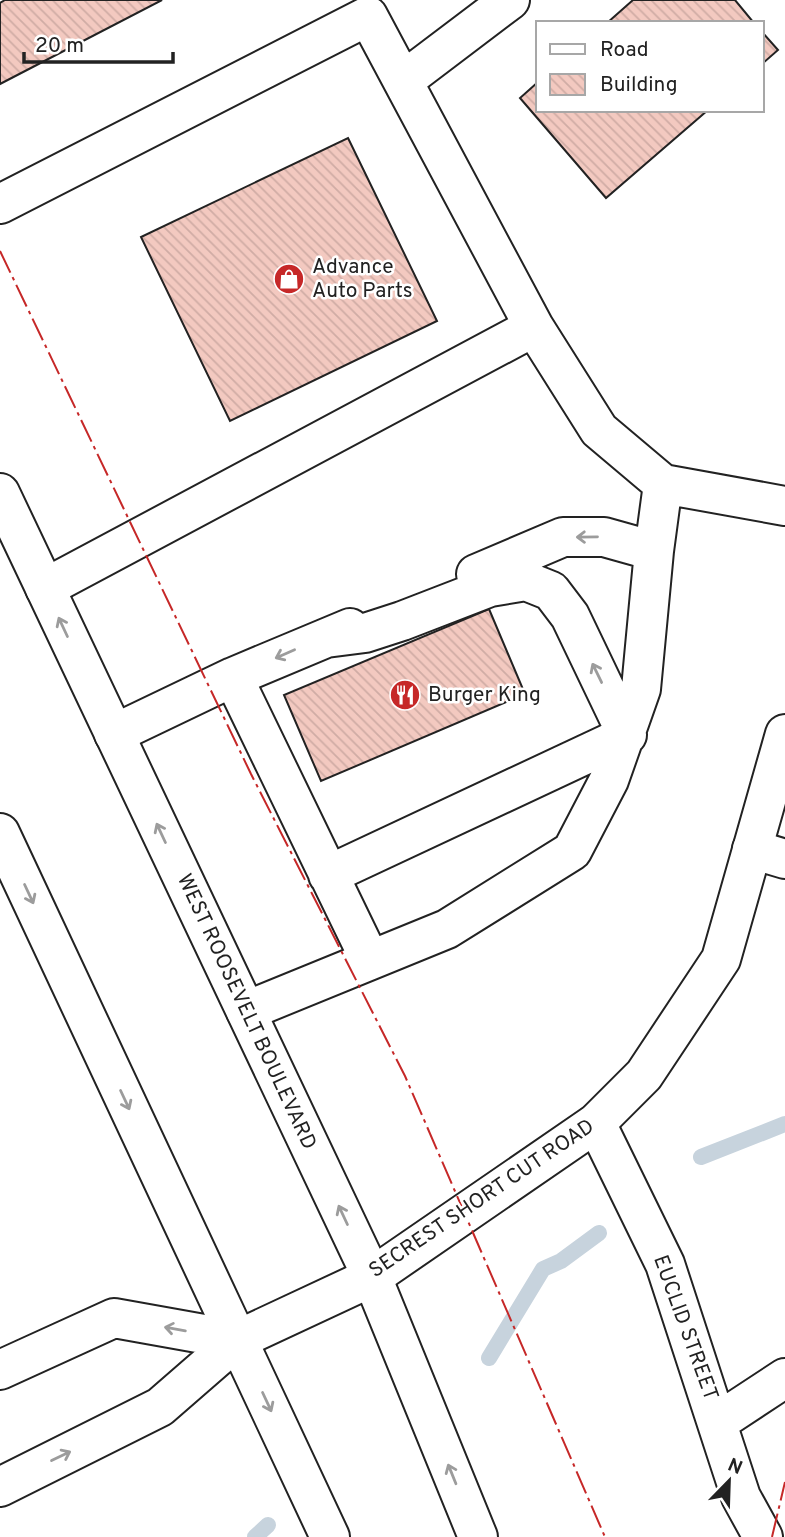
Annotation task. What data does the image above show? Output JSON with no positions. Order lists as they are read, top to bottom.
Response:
{
  "streets": {
    "main road": ["WEST ROOSEVELT BOULEVARD", "SECREST SHORT CUT ROAD", "EUCLID STREET"]
  },
  "crossings": [
    ["WEST ROOSEVELT BOULEVARD", "SECREST SHORT CUT ROAD"],
    ["SECREST SHORT CUT ROAD", "EUCLID STREET"]
  ],
  "places": {
    "shop": ["Advance Auto Parts"],
    "restaurant": ["Burger King"]
  },
  "legend": ["Road", "Building"],
  "scale_bar": "20 m",
  "north": "top right"
}
